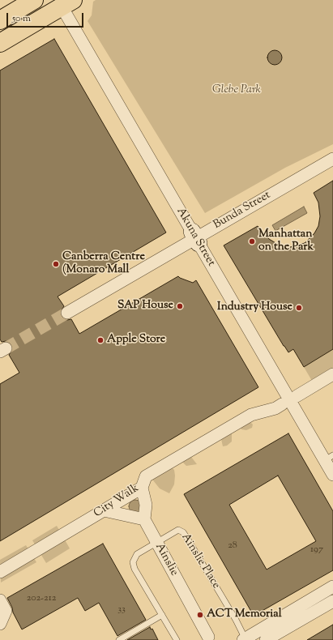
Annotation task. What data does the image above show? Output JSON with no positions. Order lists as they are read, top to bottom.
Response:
{
  "streets": {
    "street": [
      "Bunda Street",
      "Akuna Street",
      "City Walk",
      "Ainslie"
    ],
    "lane": ["Ainslie Place"]
  },
  "crossings": [
    ["Bunda Street", "Akuna Street"],
    ["Ainslie", "Ainslie Place"]
  ],
  "parks": ["Glebe Park"],
  "places": [
    "Manhattan on the Park",
    "Canberra Centre (Monaro Mall",
    "SAP House",
    "Industry House",
    "Apple Store",
    "ACT Memorial"
  ],
  "house_numbers": [
    "28",
    "197",
    "202-212",
    "33"
  ],
  "scale_bar": "50 m"
}
